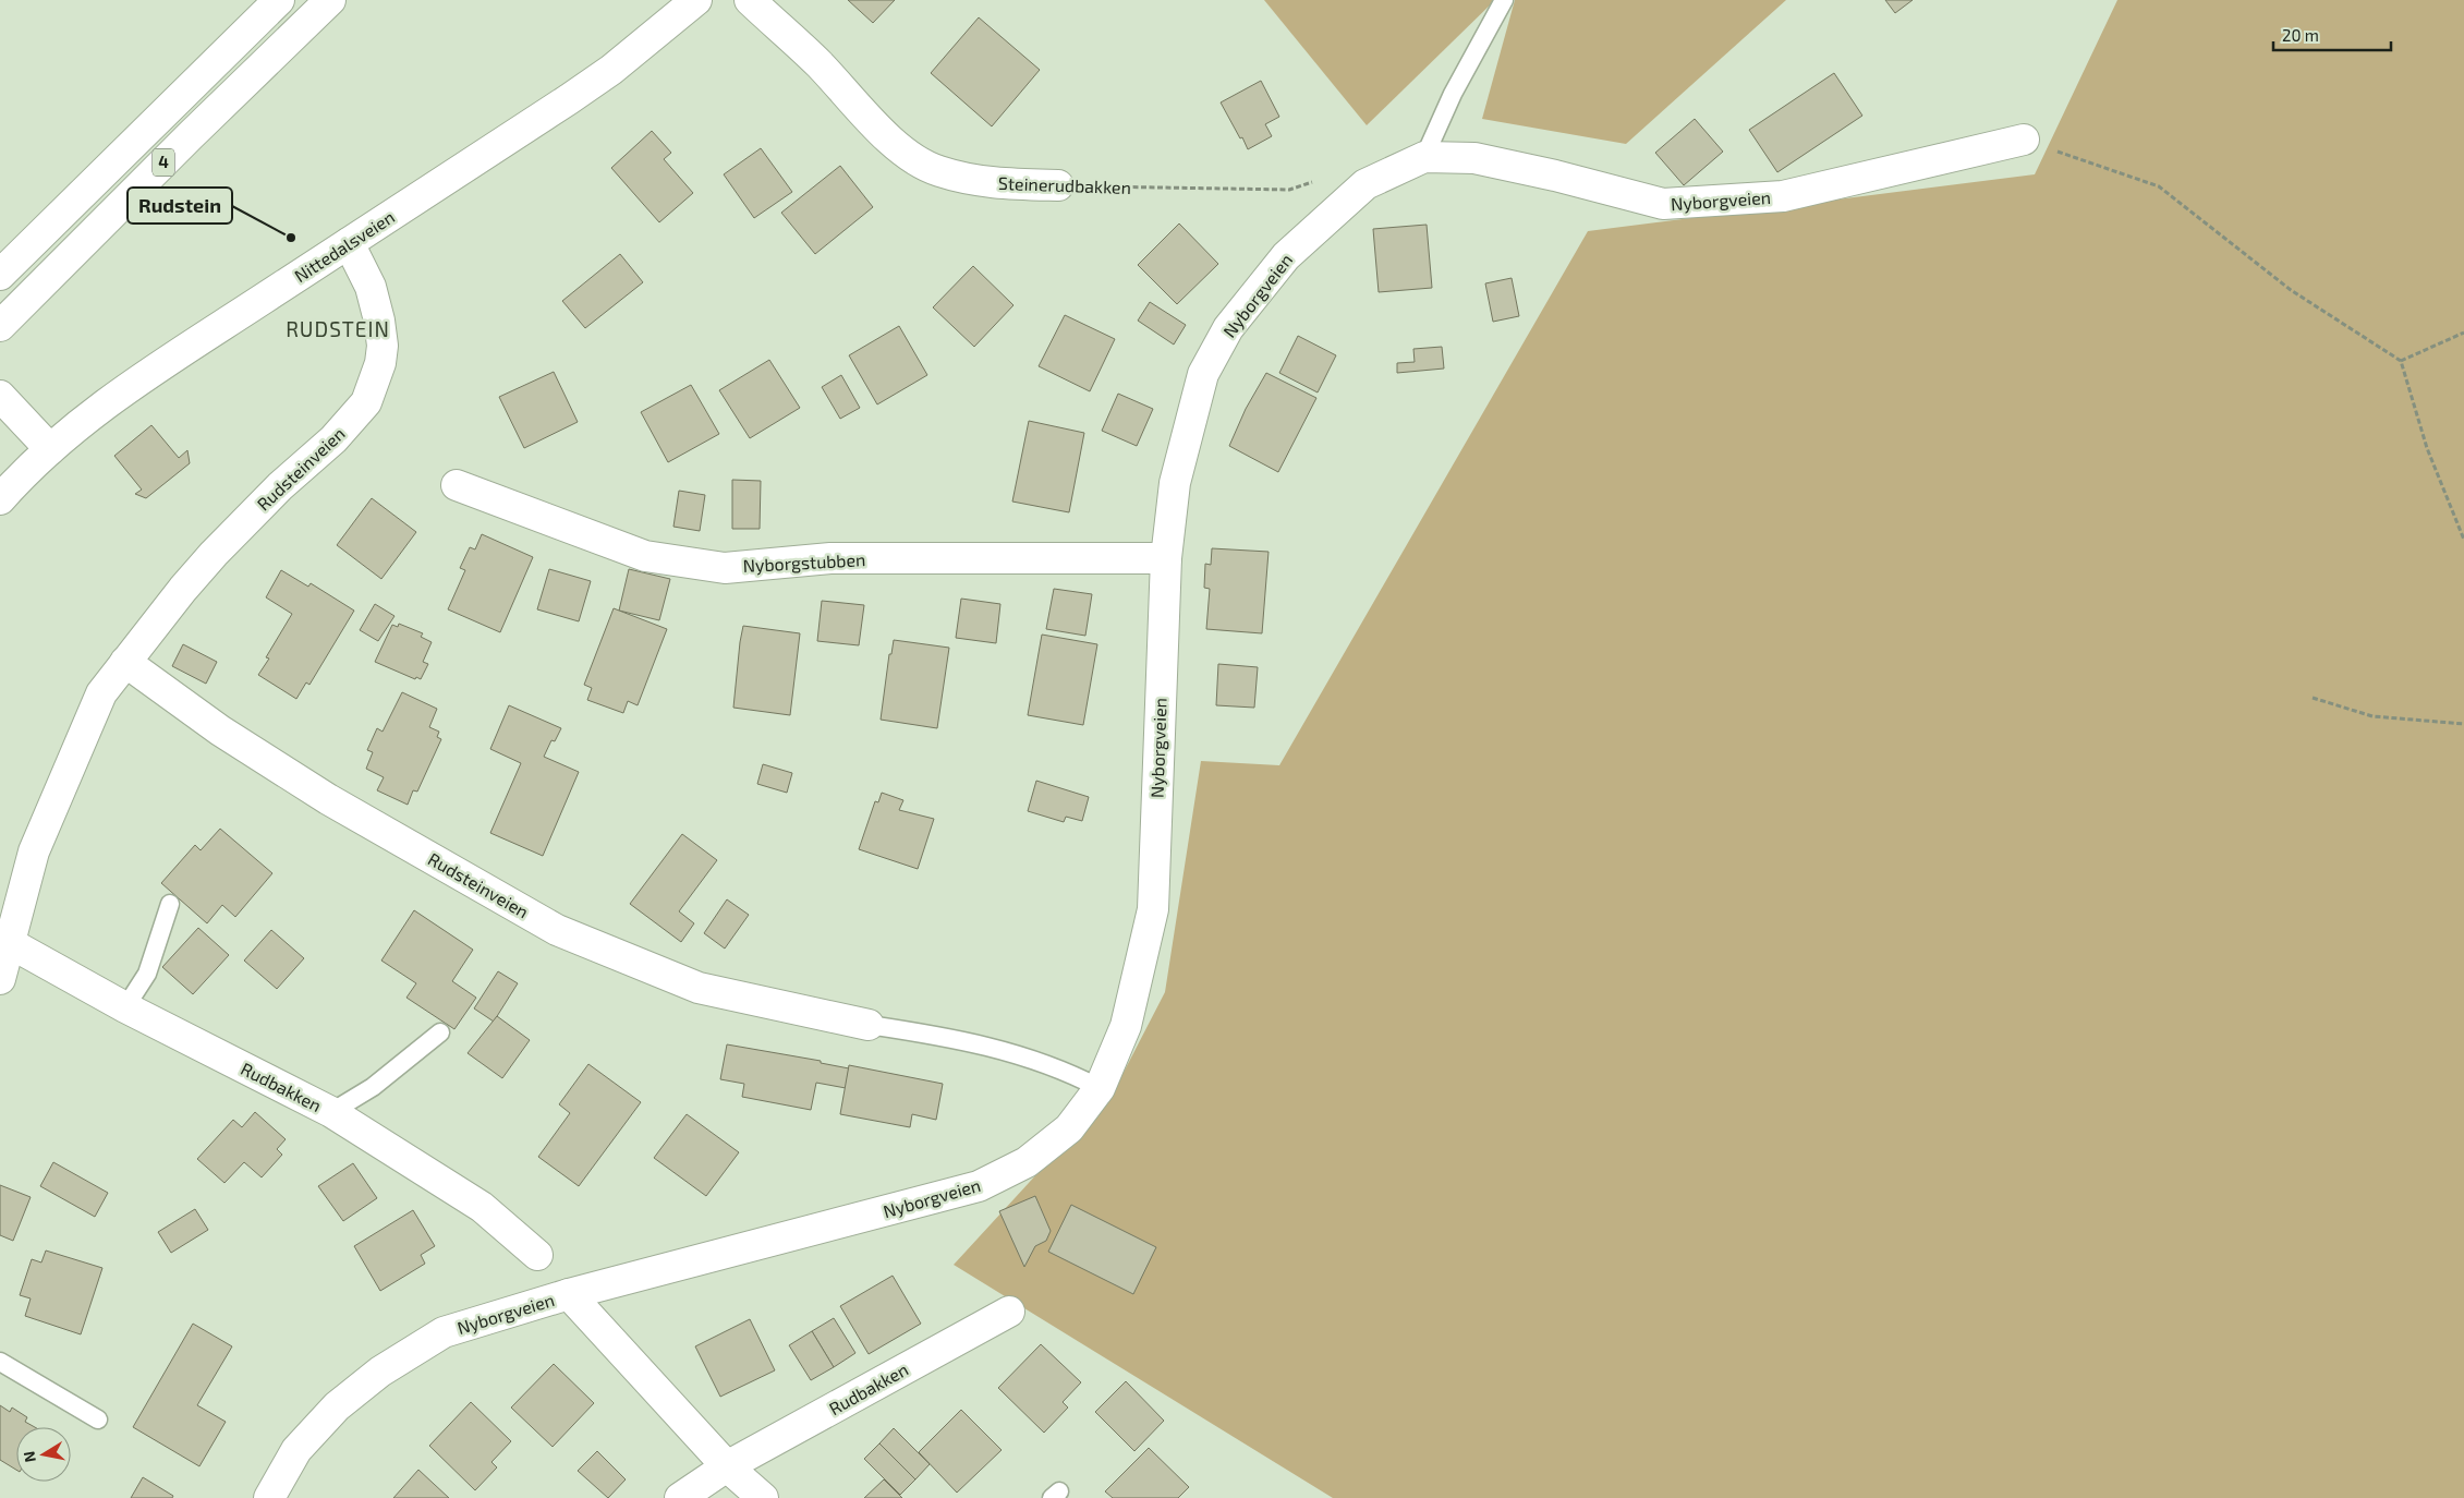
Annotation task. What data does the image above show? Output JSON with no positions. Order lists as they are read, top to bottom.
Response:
{
  "streets": {
    "main road": [
      "4",
      "Steinerudbakken",
      "Nyborgveien",
      "Nittedalsveien",
      "Rudsteinveien",
      "Nyborgstubben",
      "Rudbakken"
    ]
  },
  "crossings": [
    ["Nyborgveien", "Nyborgstubben"],
    ["Nittedalsveien", "Rudsteinveien"],
    ["Rudsteinveien", "Rudbakken"]
  ],
  "districts": ["RUDSTEIN"],
  "places": ["Rudstein"],
  "scale_bar": "20 m",
  "north": "left"
}
